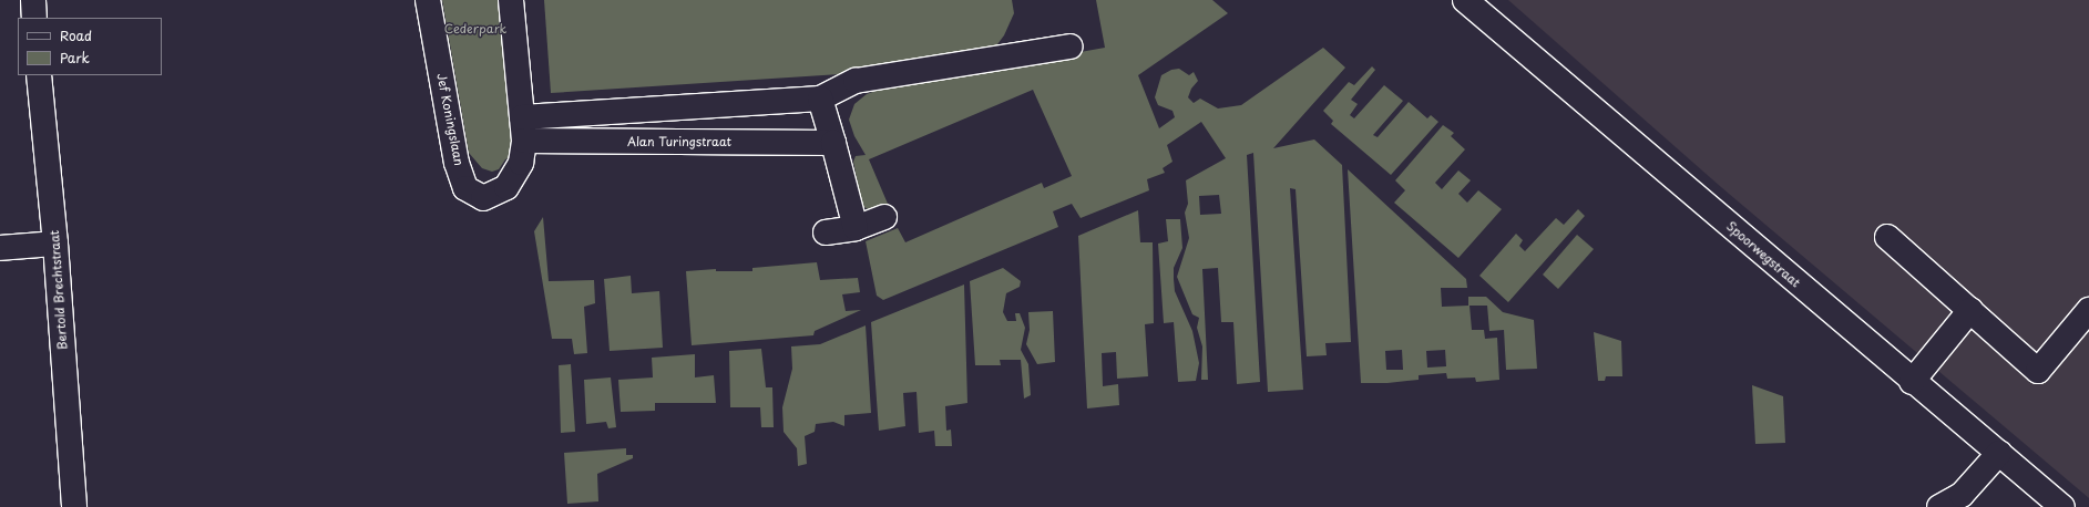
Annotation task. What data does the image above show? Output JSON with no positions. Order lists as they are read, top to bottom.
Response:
{
  "streets": {
    "street": [
      "Jef Koningslaan",
      "Alan Turingstraat",
      "Spoorwegstraat",
      "Bertold Brechtstraat"
    ]
  },
  "crossings": [
    ["Jef Koningslaan", "Alan Turingstraat"]
  ],
  "parks": ["Cederpark"],
  "legend": ["Road", "Park"]
}
